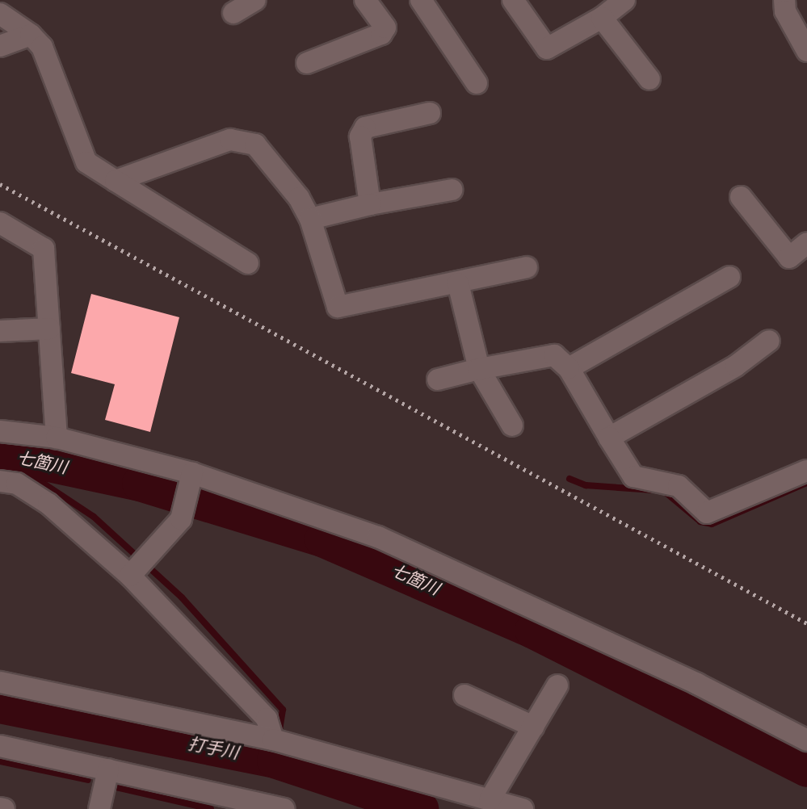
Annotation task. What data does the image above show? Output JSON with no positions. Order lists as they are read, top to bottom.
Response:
{
  "water": ["七箇川", "打手川"]
}
